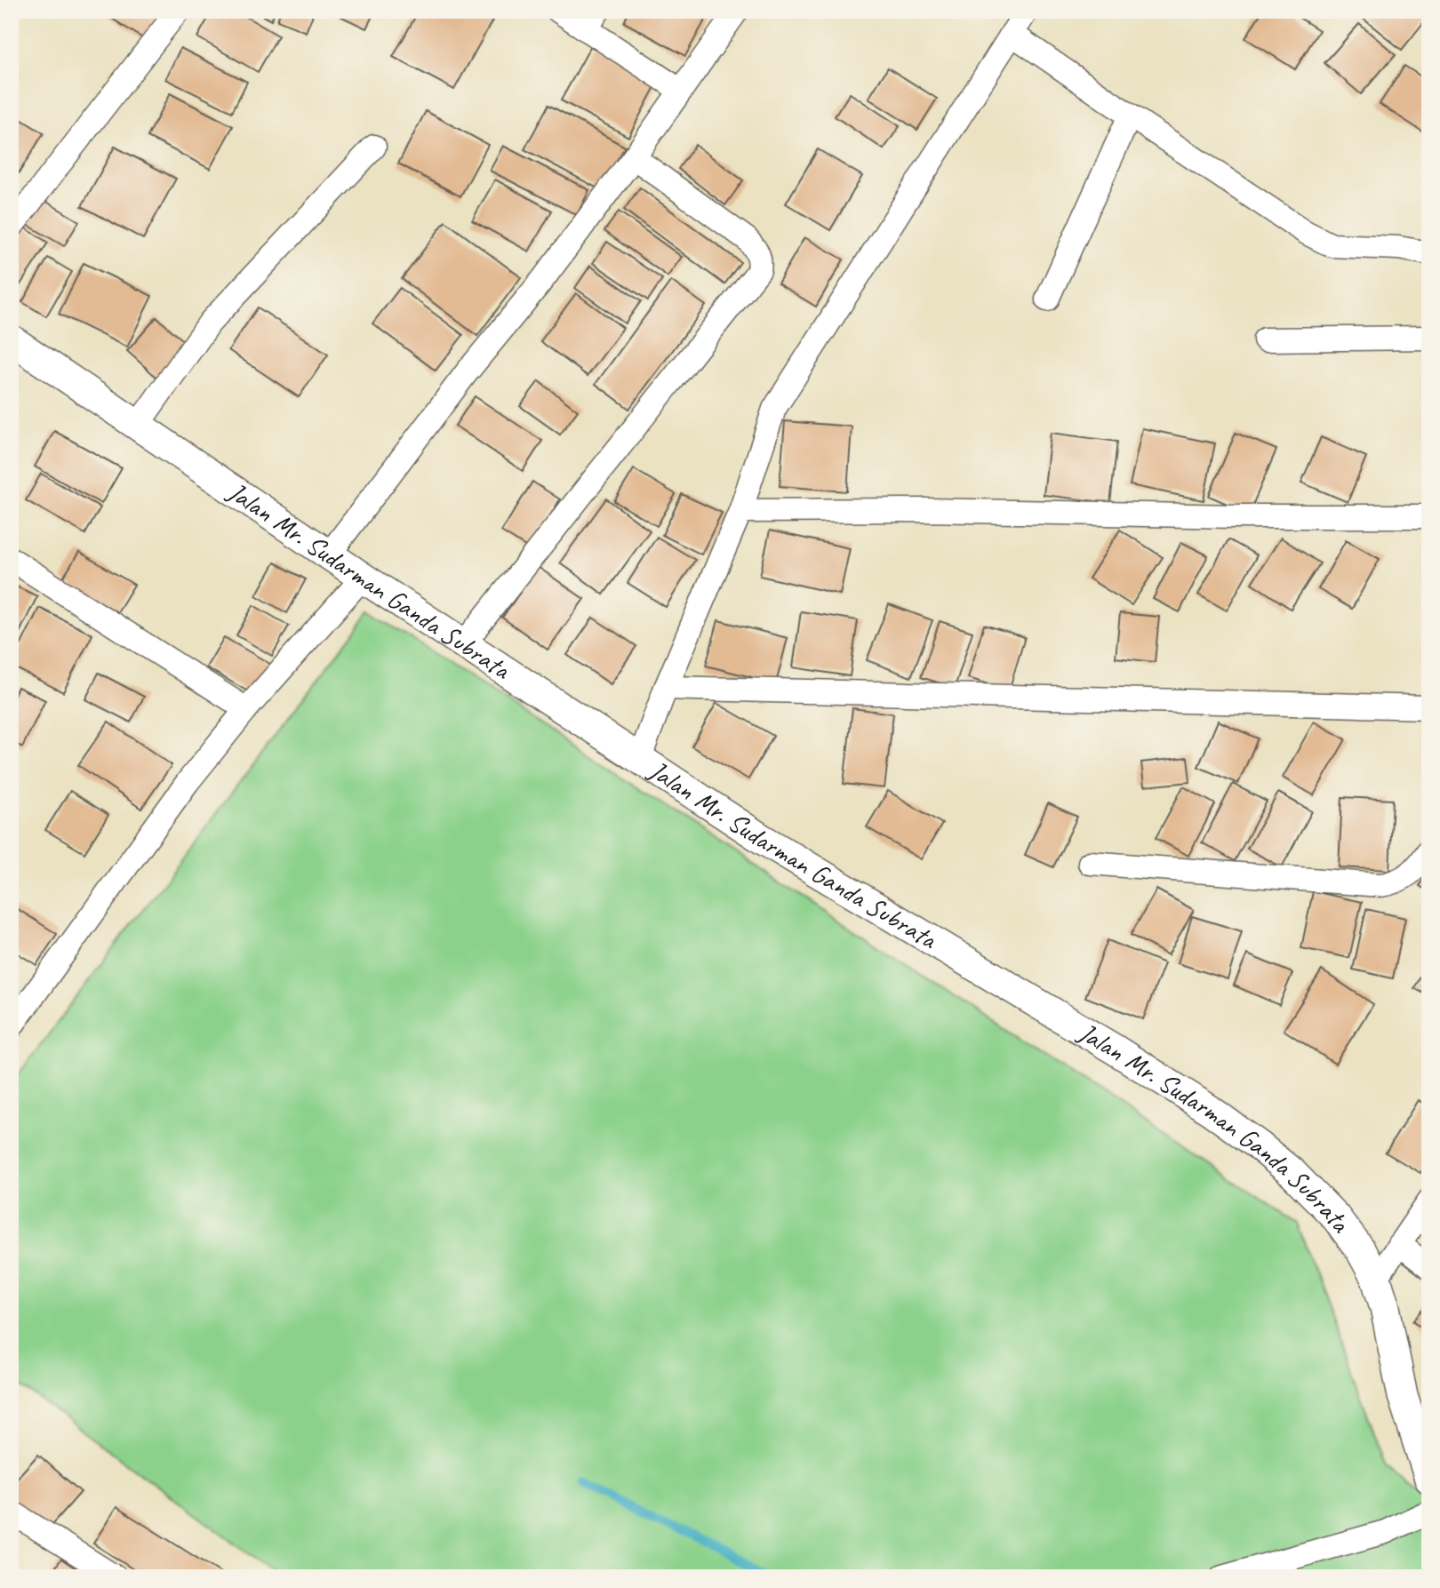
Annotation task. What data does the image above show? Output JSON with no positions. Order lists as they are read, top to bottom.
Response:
{
  "streets": {
    "street": ["Jalan Mr. Sudarman Ganda Subrata"]
  }
}
